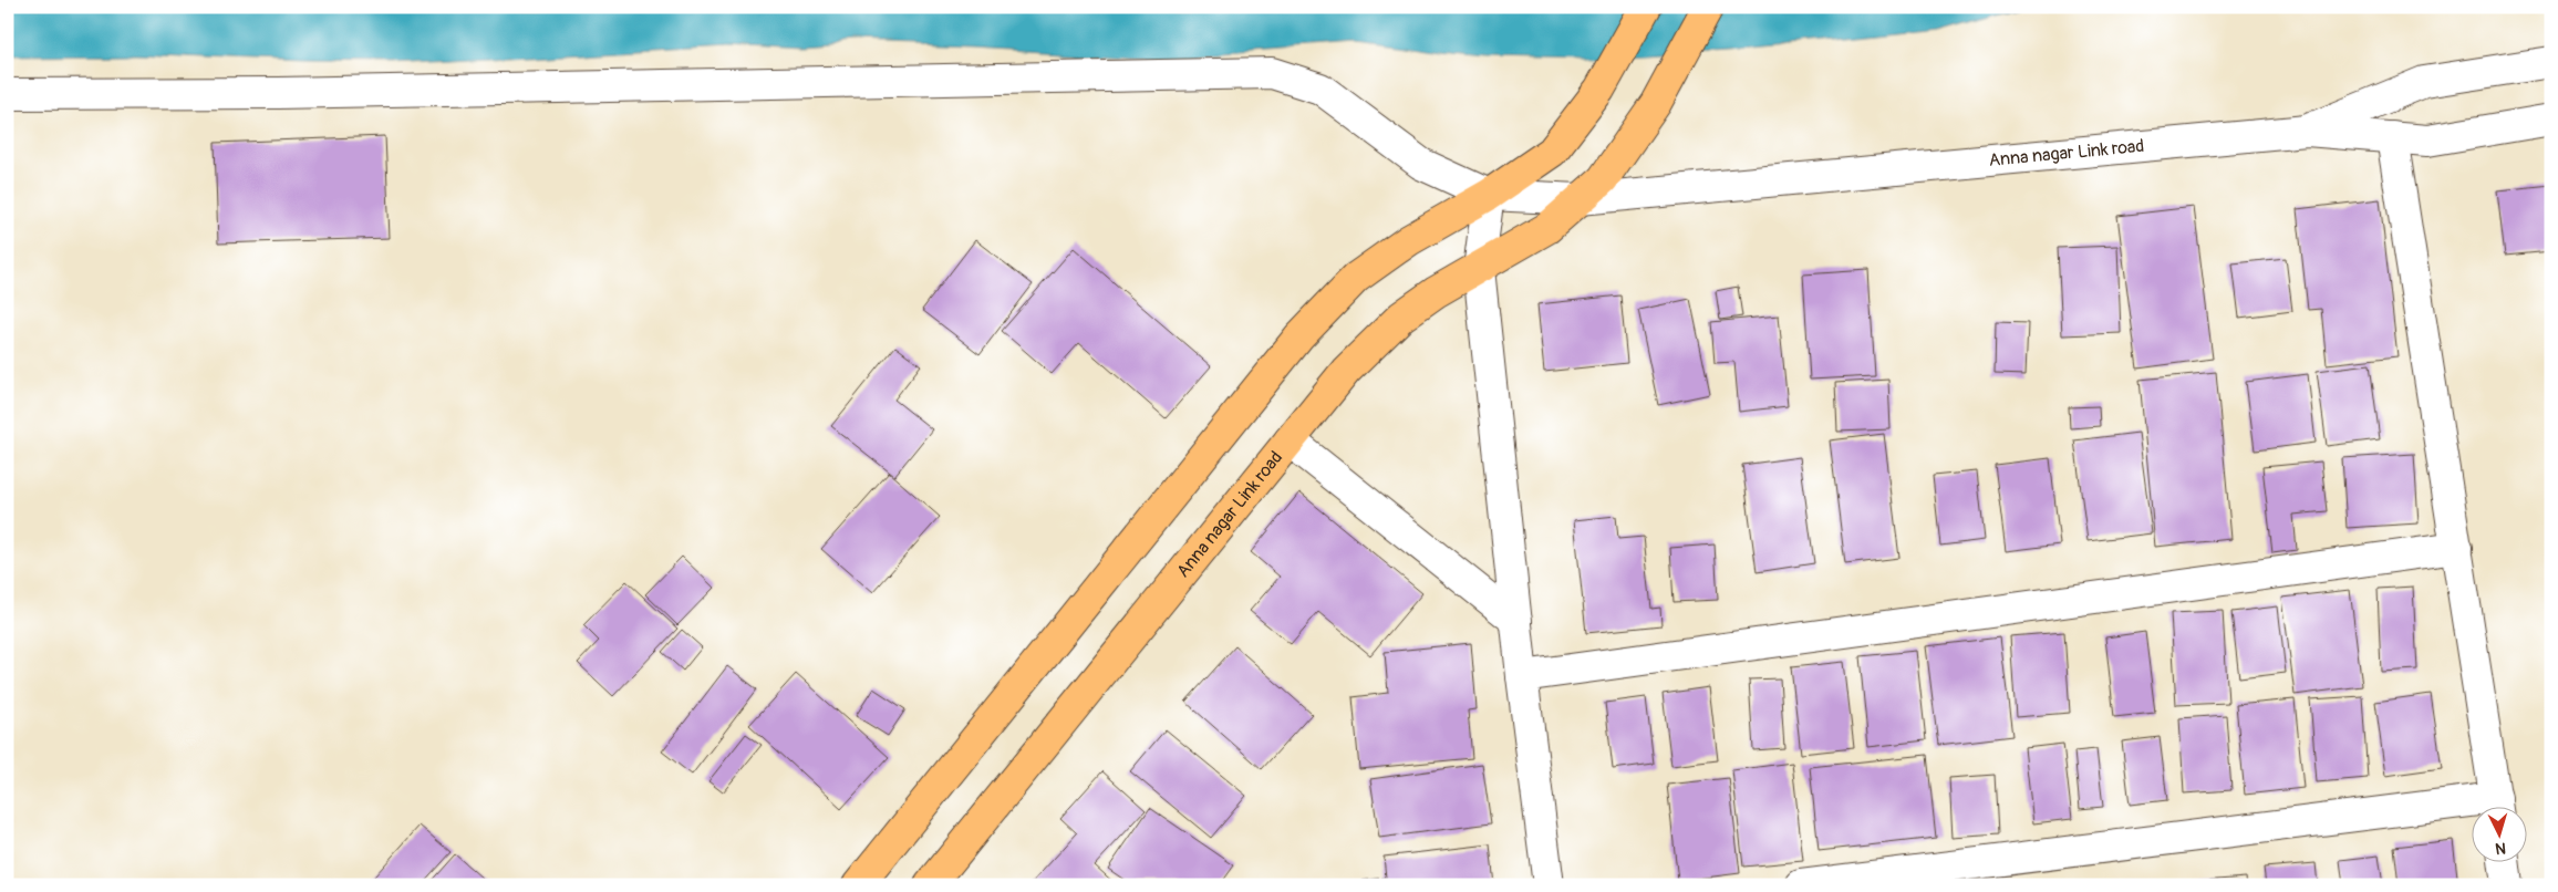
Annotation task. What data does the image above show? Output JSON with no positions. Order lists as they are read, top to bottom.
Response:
{
  "streets": {
    "main road": ["Anna nagar Link road"]
  },
  "north": "bottom"
}
